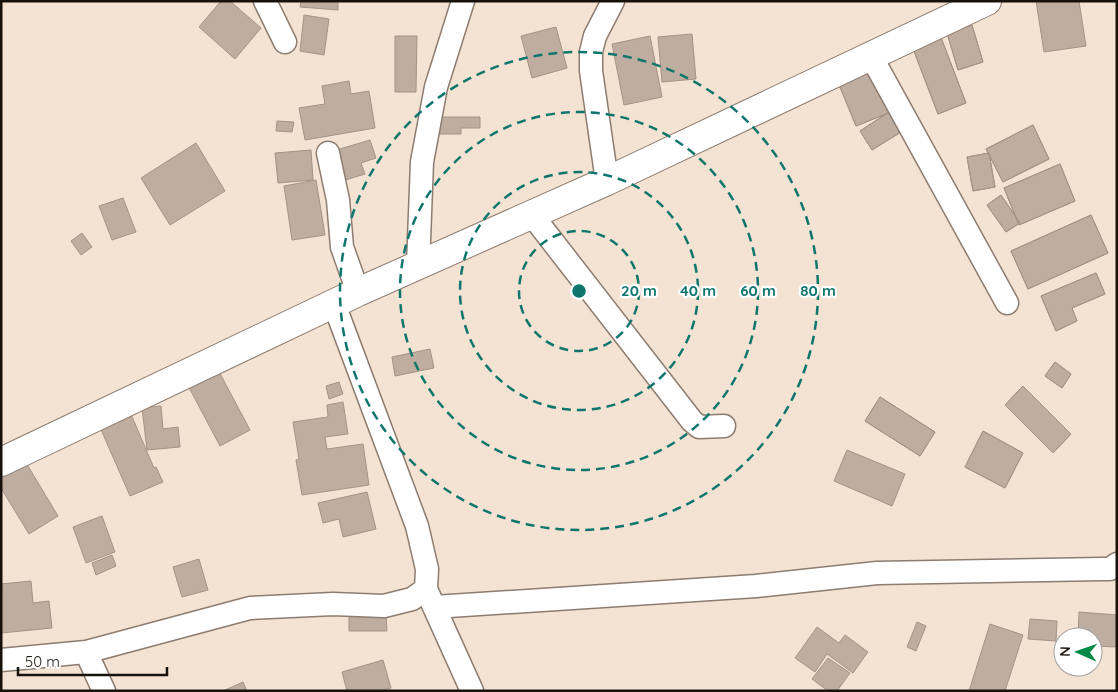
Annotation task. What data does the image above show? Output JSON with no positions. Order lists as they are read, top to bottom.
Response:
{
  "scale_bar": "50 m",
  "north": "left",
  "rings": [
    "20 m",
    "40 m",
    "60 m",
    "80 m"
  ]
}
